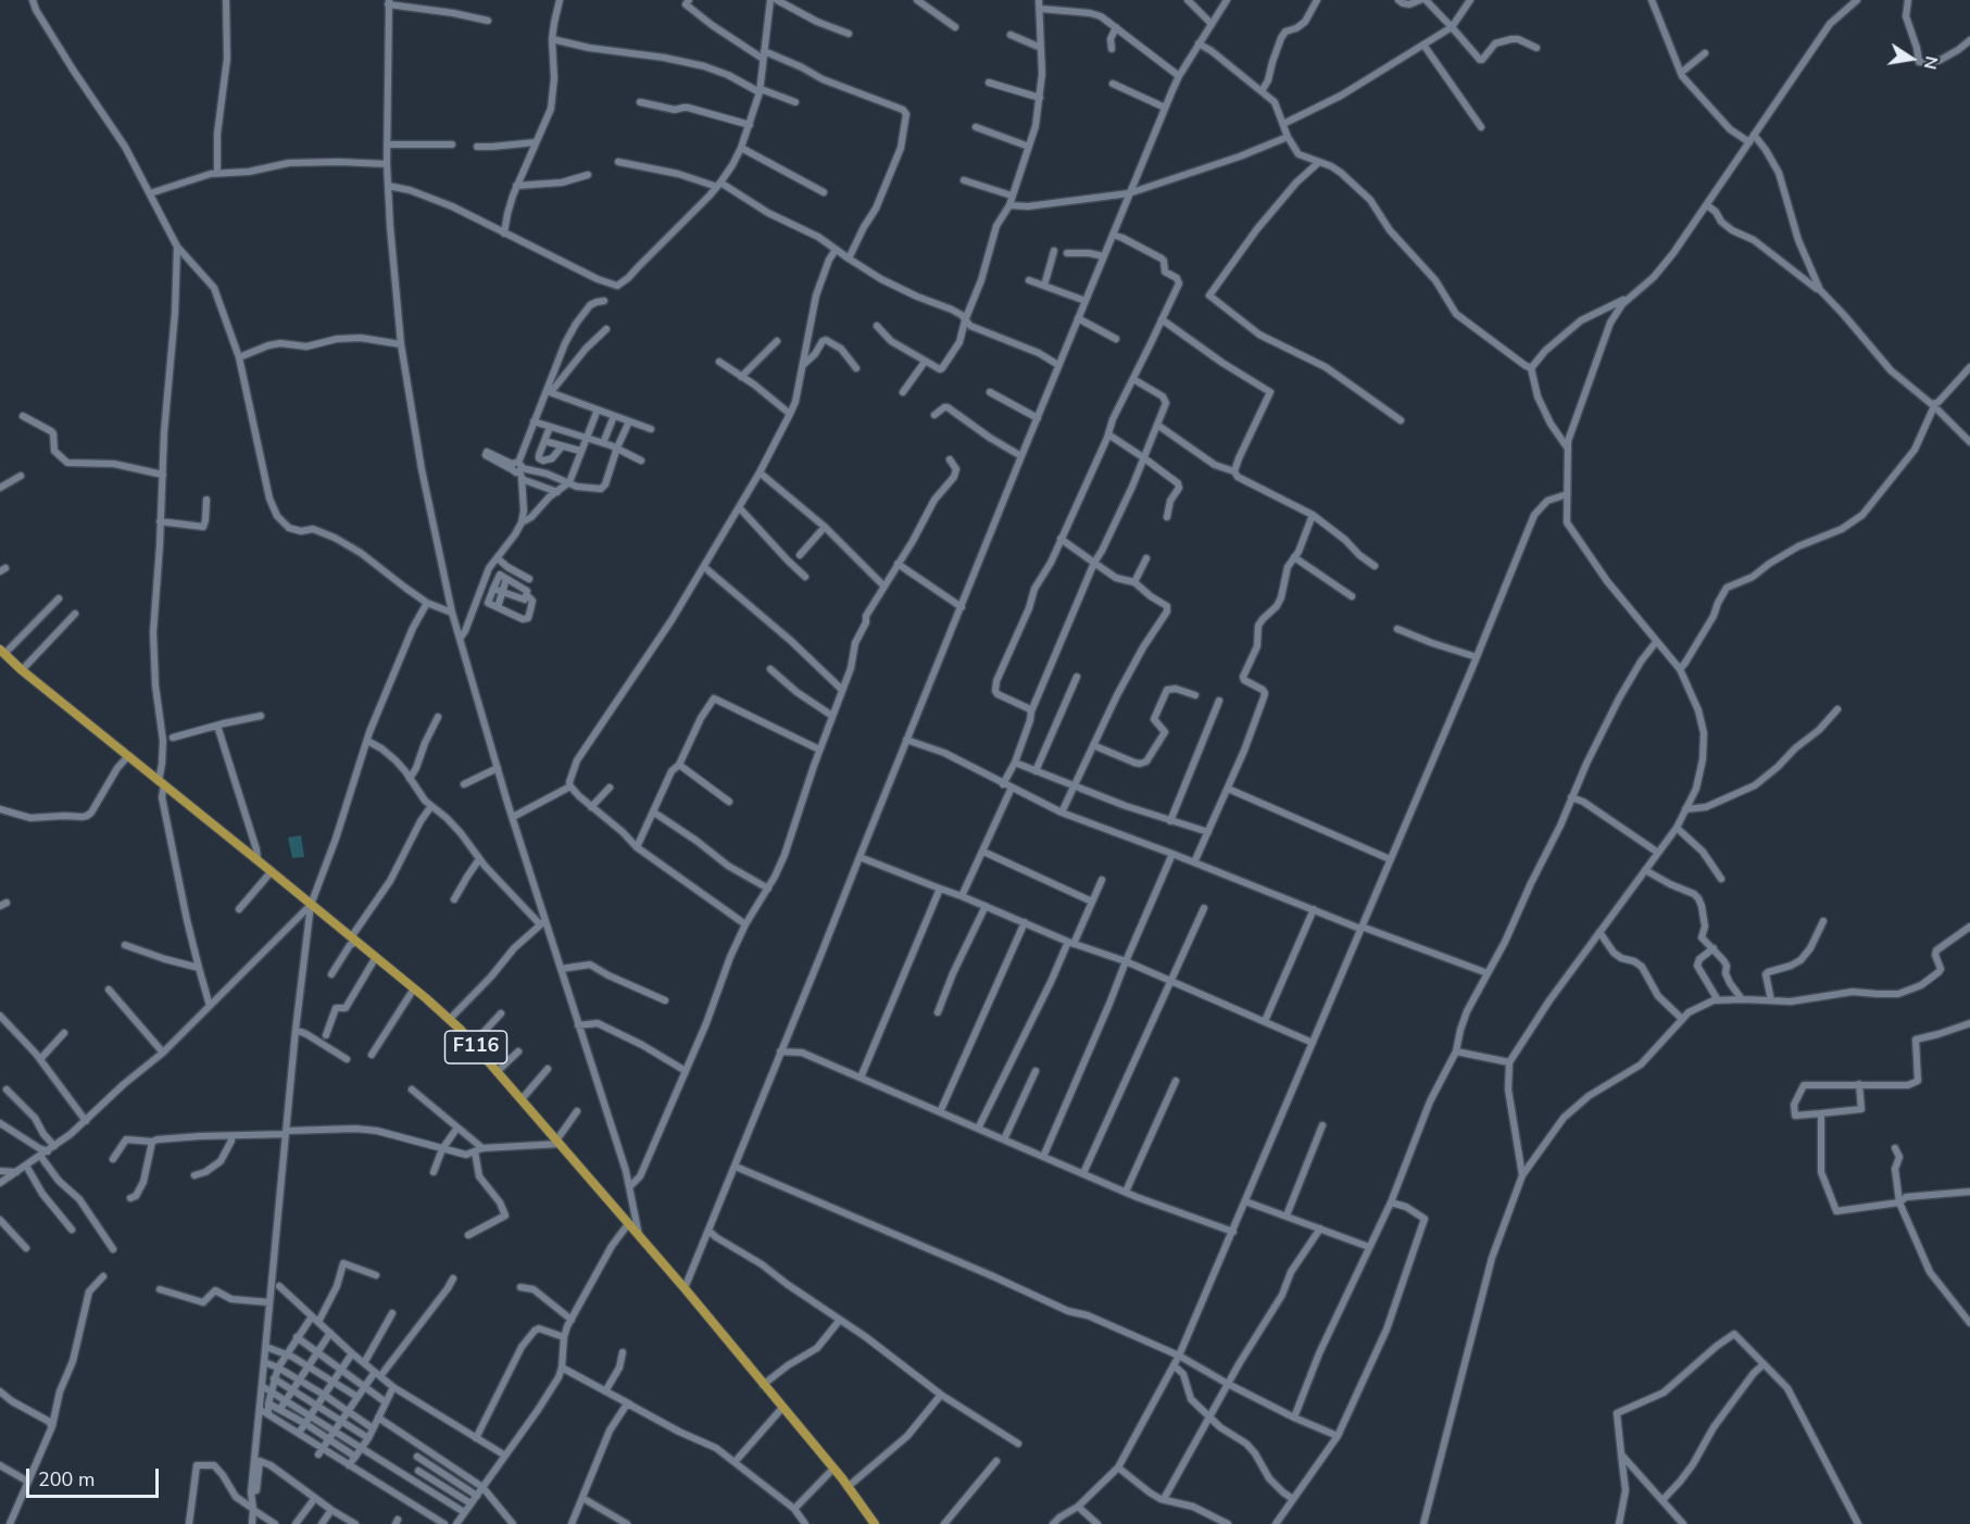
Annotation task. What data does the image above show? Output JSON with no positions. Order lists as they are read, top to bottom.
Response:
{
  "streets": {
    "main road": ["F116"]
  },
  "scale_bar": "200 m",
  "north": "right"
}
